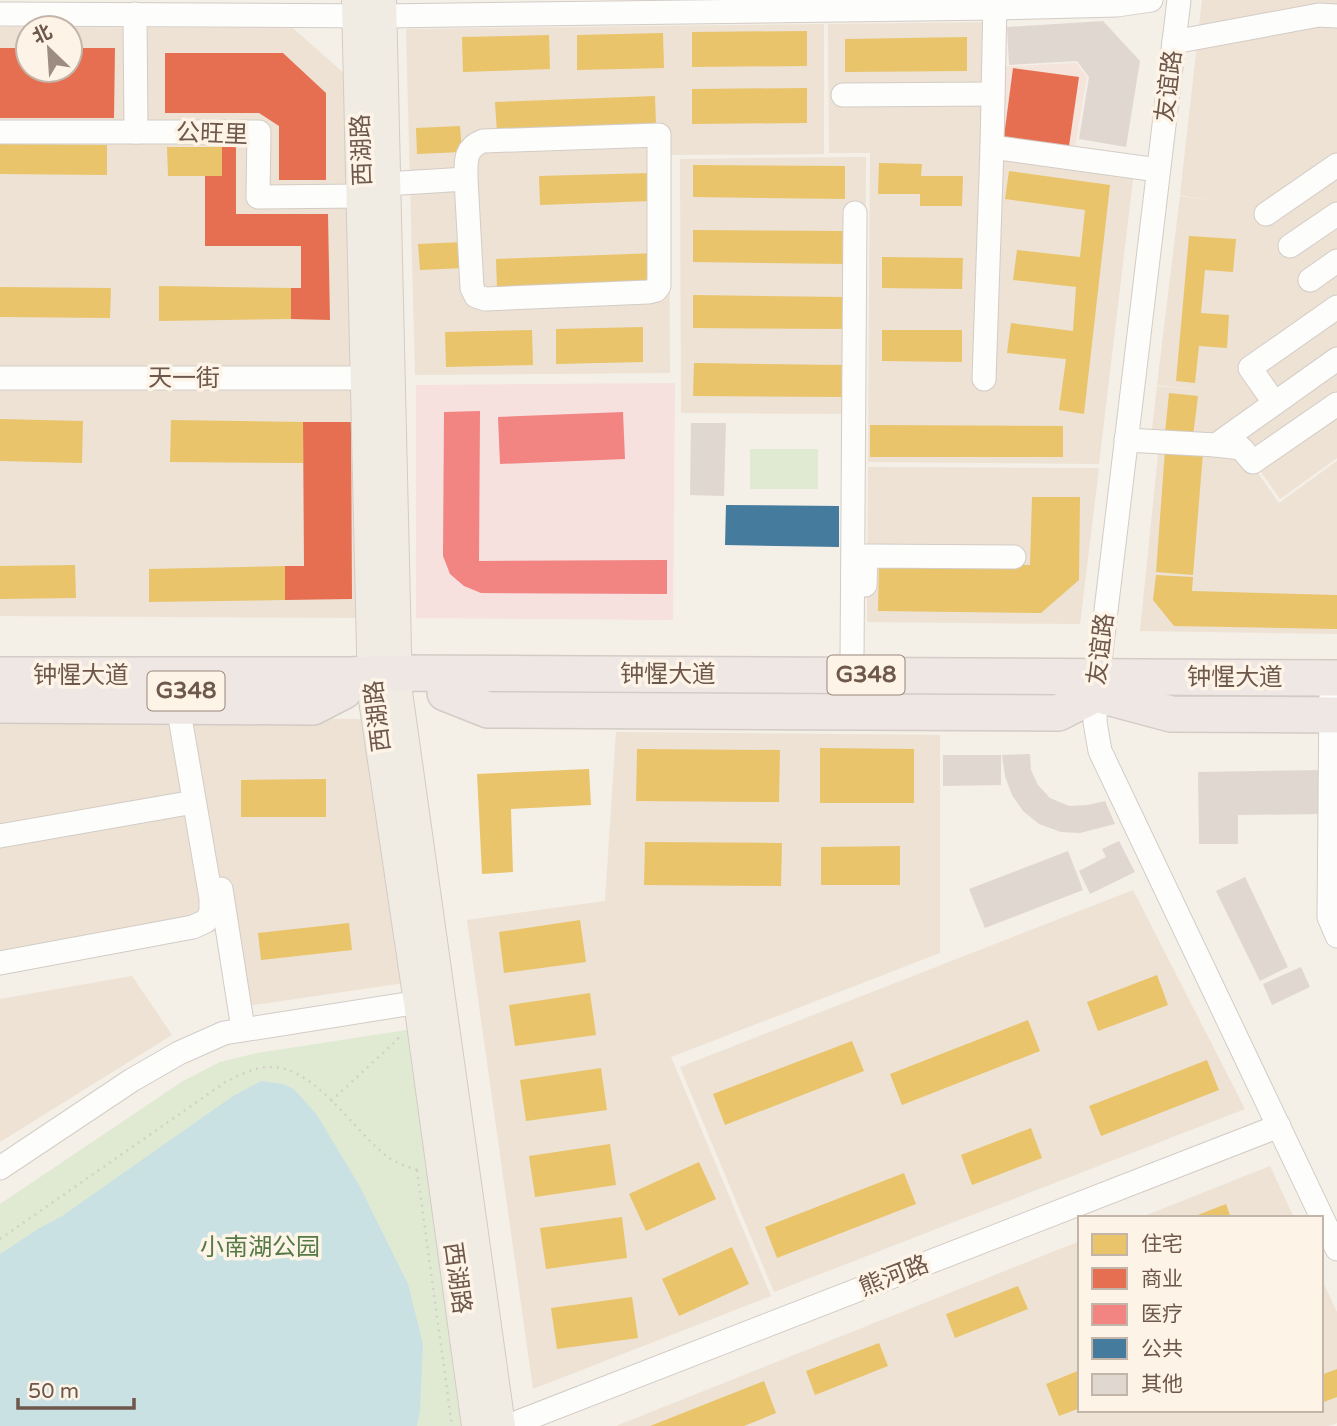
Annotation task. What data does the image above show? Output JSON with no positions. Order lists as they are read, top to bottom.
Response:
{
  "streets": {
    "highway": ["钟惺大道", "G348"],
    "main road": ["西湖路"],
    "street": [
      "友谊路",
      "公旺里",
      "天一街",
      "熊河路"
    ]
  },
  "crossings": [
    ["友谊路", "熊河路"],
    ["公旺里", "西湖路"],
    ["西湖路", "天一街"],
    ["西湖路", "钟惺大道"]
  ],
  "parks": ["小南湖公园"],
  "legend": [
    "住宅",
    "商业",
    "医疗",
    "公共",
    "其他"
  ],
  "scale_bar": "50 m",
  "north": "top left"
}
